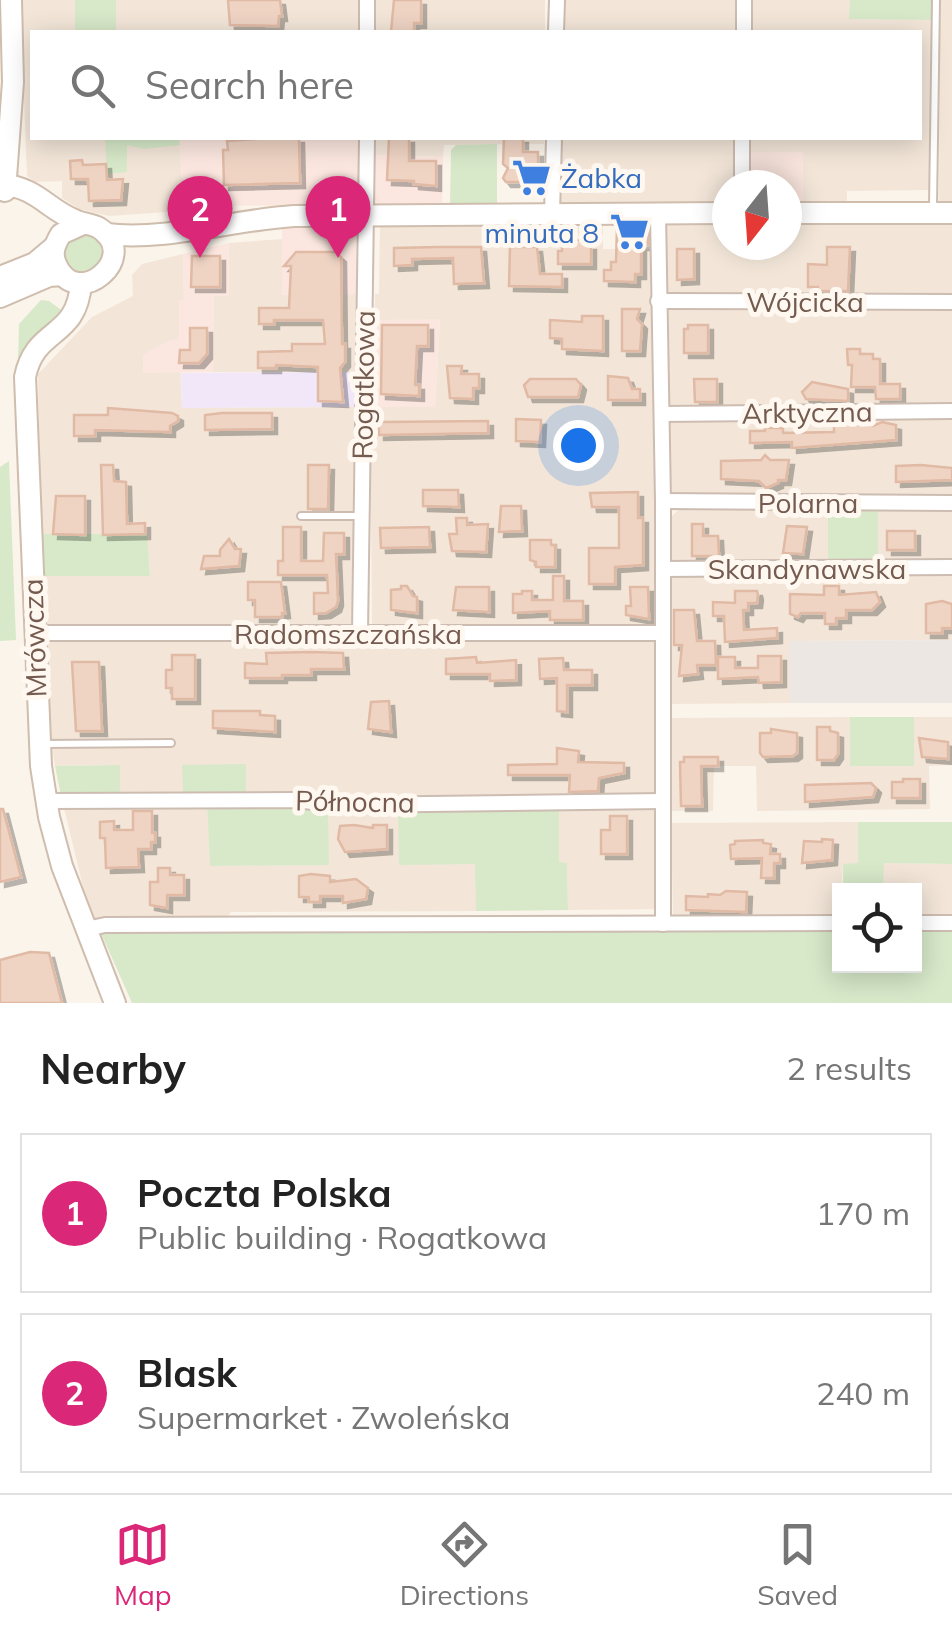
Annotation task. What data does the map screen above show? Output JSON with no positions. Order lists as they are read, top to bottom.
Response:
{
  "streets": {
    "street": [
      "Wójcicka",
      "Rogatkowa",
      "Arktyczna",
      "Polarna",
      "Skandynawska",
      "Radomszczańska",
      "Mrówcza",
      "Północna"
    ]
  },
  "crossings": [
    ["Rogatkowa", "Radomszczańska"],
    ["Radomszczańska", "Mrówcza"],
    ["Mrówcza", "Północna"]
  ],
  "places": {
    "supermarket": ["Żabka", "minuta 8"]
  },
  "north": "bottom",
  "page": {
    "search": "Search here",
    "pins": ["1", "2"],
    "heading": ["Nearby", "2 results"],
    "list": [
      {
        "mark": "1",
        "name": "Poczta Polska",
        "note": "Public building · Rogatkowa",
        "value": "170 m"
      },
      {
        "mark": "2",
        "name": "Blask",
        "note": "Supermarket · Zwoleńska",
        "value": "240 m"
      }
    ],
    "nav": ["Map", "Directions", "Saved"]
  }
}
